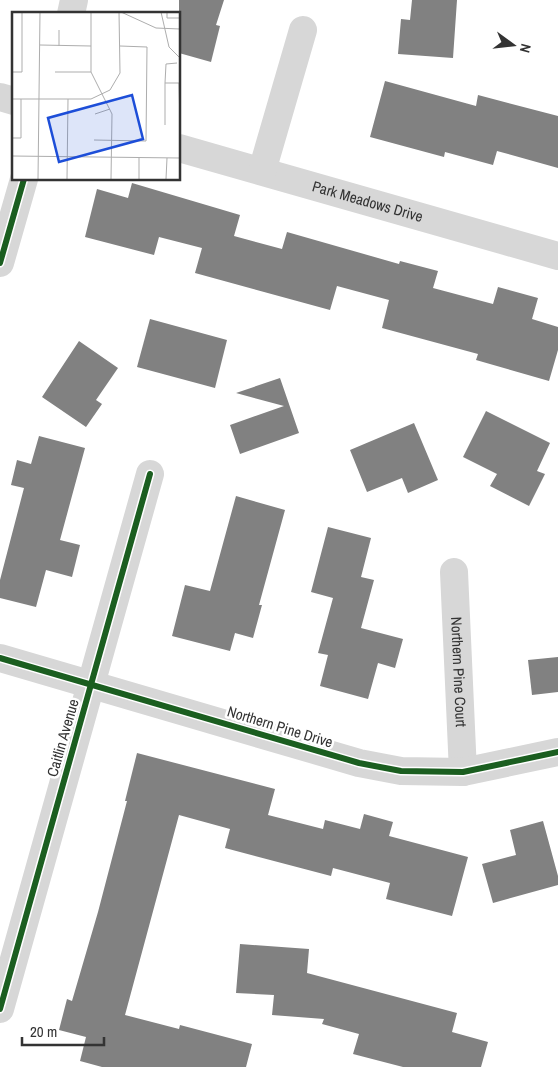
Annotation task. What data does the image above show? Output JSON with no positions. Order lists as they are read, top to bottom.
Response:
{
  "streets": {
    "street": [
      "Park Meadows Drive",
      "Northern Pine Court",
      "Northern Pine Drive",
      "Caitlin Avenue"
    ]
  },
  "crossings": [
    ["Northern Pine Court", "Northern Pine Drive"],
    ["Northern Pine Drive", "Caitlin Avenue"]
  ],
  "scale_bar": "20 m",
  "north": "right"
}
